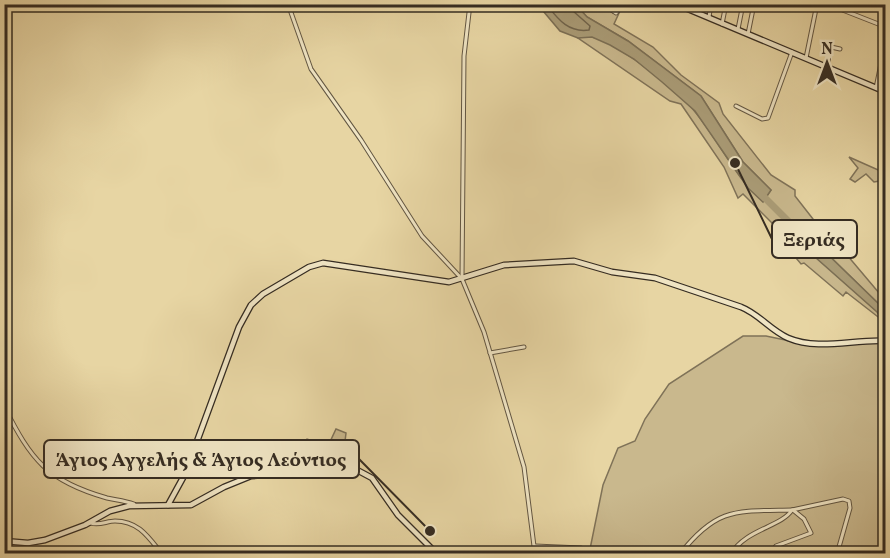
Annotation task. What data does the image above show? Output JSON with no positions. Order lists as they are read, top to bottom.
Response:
{
  "places": ["Ξεριάς", "Άγιος Αγγελής & Άγιος Λεόντιος"],
  "north": "top"
}
